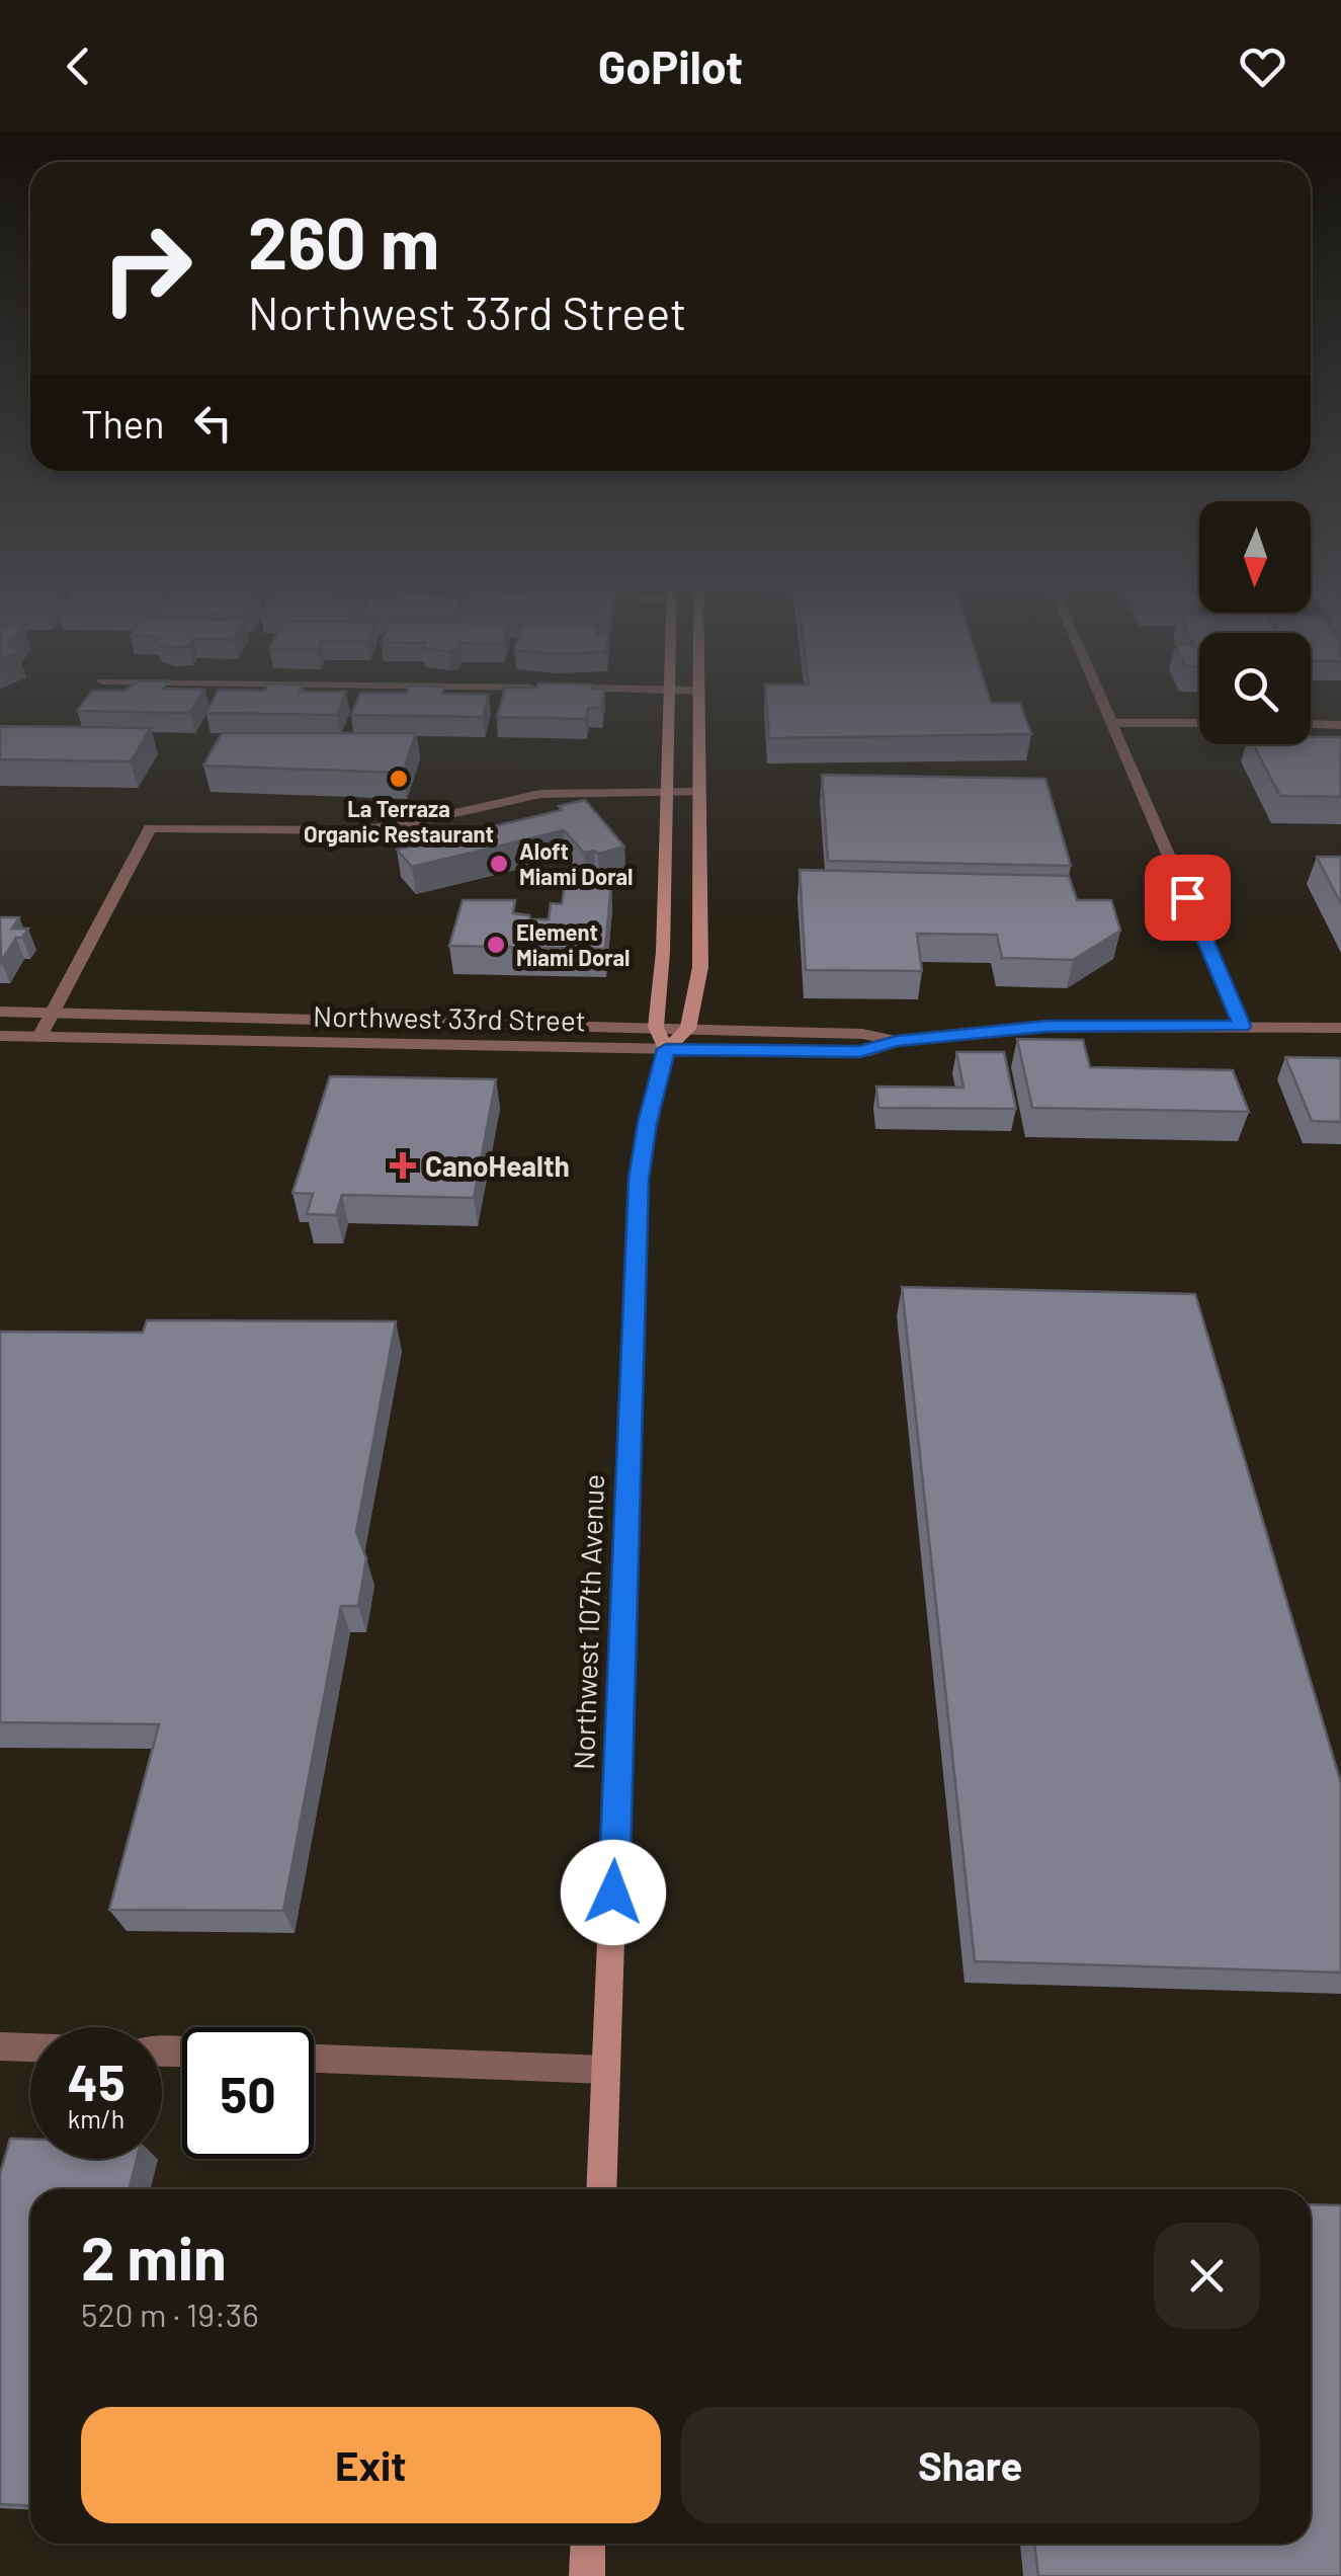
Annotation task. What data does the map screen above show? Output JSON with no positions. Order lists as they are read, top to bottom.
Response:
{
  "streets": {
    "main road": ["Northwest 107th Avenue"],
    "street": ["Northwest 33rd Street"]
  },
  "crossings": [
    ["Northwest 33rd Street", "Northwest 107th Avenue"]
  ],
  "places": {
    "other": ["La Terraza Organic Restaurant", "Aloft Miami Doral", "Element Miami Doral"],
    "health": ["CanoHealth"]
  },
  "north": "bottom",
  "page": {
    "header": "GoPilot",
    "turn": ["260 m", "Northwest 33rd Street"],
    "then": "Then",
    "speed": "45 km/h",
    "limit": "50",
    "heading": ["2 min", "520 m · 19:36"],
    "buttons": ["Exit", "Share"]
  }
}
